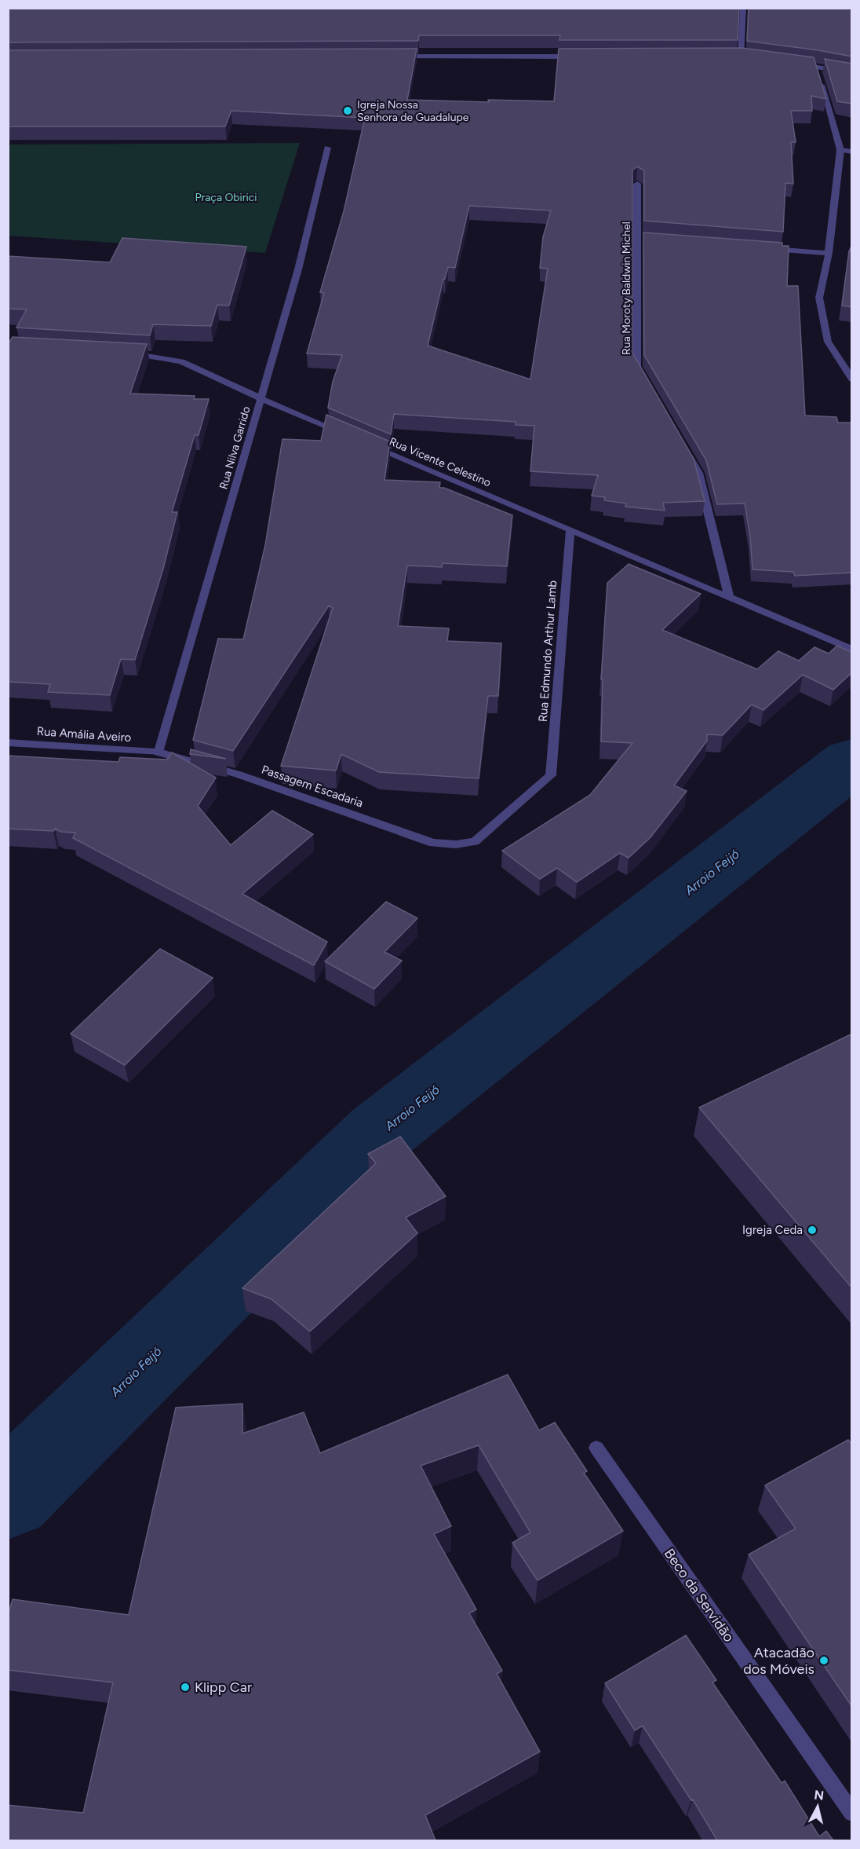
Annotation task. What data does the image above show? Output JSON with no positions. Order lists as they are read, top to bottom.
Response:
{
  "streets": {
    "street": [
      "Rua Moroty Baldwin Michel",
      "Rua Nilva Garrido",
      "Rua Vicente Celestino",
      "Rua Edmundo Arthur Lamb",
      "Rua Amália Aveiro",
      "Passagem Escadaria",
      "Beco da Servidão"
    ]
  },
  "crossings": [
    ["Rua Nilva Garrido", "Rua Amália Aveiro"],
    ["Rua Nilva Garrido", "Passagem Escadaria"],
    ["Rua Vicente Celestino", "Rua Edmundo Arthur Lamb"],
    ["Rua Edmundo Arthur Lamb", "Passagem Escadaria"],
    ["Rua Amália Aveiro", "Passagem Escadaria"]
  ],
  "water": ["Arroio Feijó"],
  "parks": ["Praça Obirici"],
  "places": [
    "Igreja Nossa Senhora de Guadalupe",
    "Igreja Ceda",
    "Atacadão dos Móveis",
    "Klipp Car"
  ],
  "north": "top"
}
